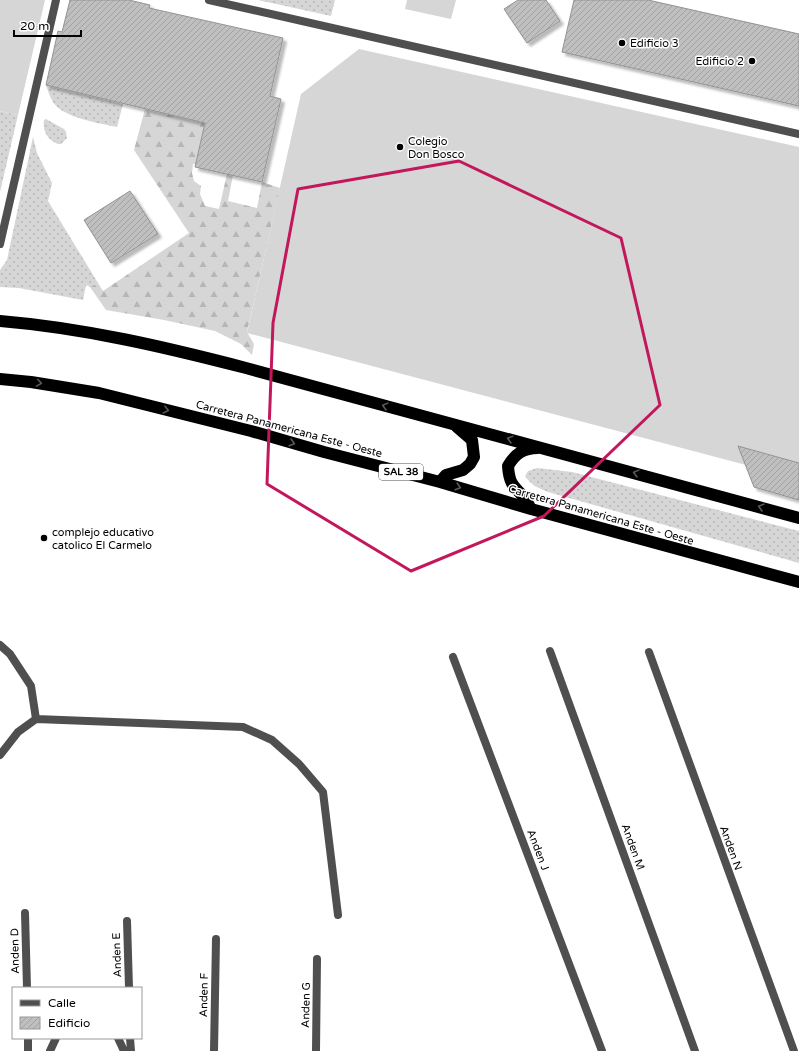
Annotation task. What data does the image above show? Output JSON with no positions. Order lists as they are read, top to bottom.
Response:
{
  "streets": {
    "highway": ["Carretera Panamericana Este - Oeste", "SAL 38"],
    "street": [
      "Anden M",
      "Anden N",
      "Anden J",
      "Anden D",
      "Anden E",
      "Anden F",
      "Anden G"
    ]
  },
  "places": [
    "Edificio 3",
    "Edificio 2",
    "Colegio Don Bosco",
    "complejo educativo catolico El Carmelo"
  ],
  "legend": ["Calle", "Edificio"],
  "scale_bar": "20 m"
}
